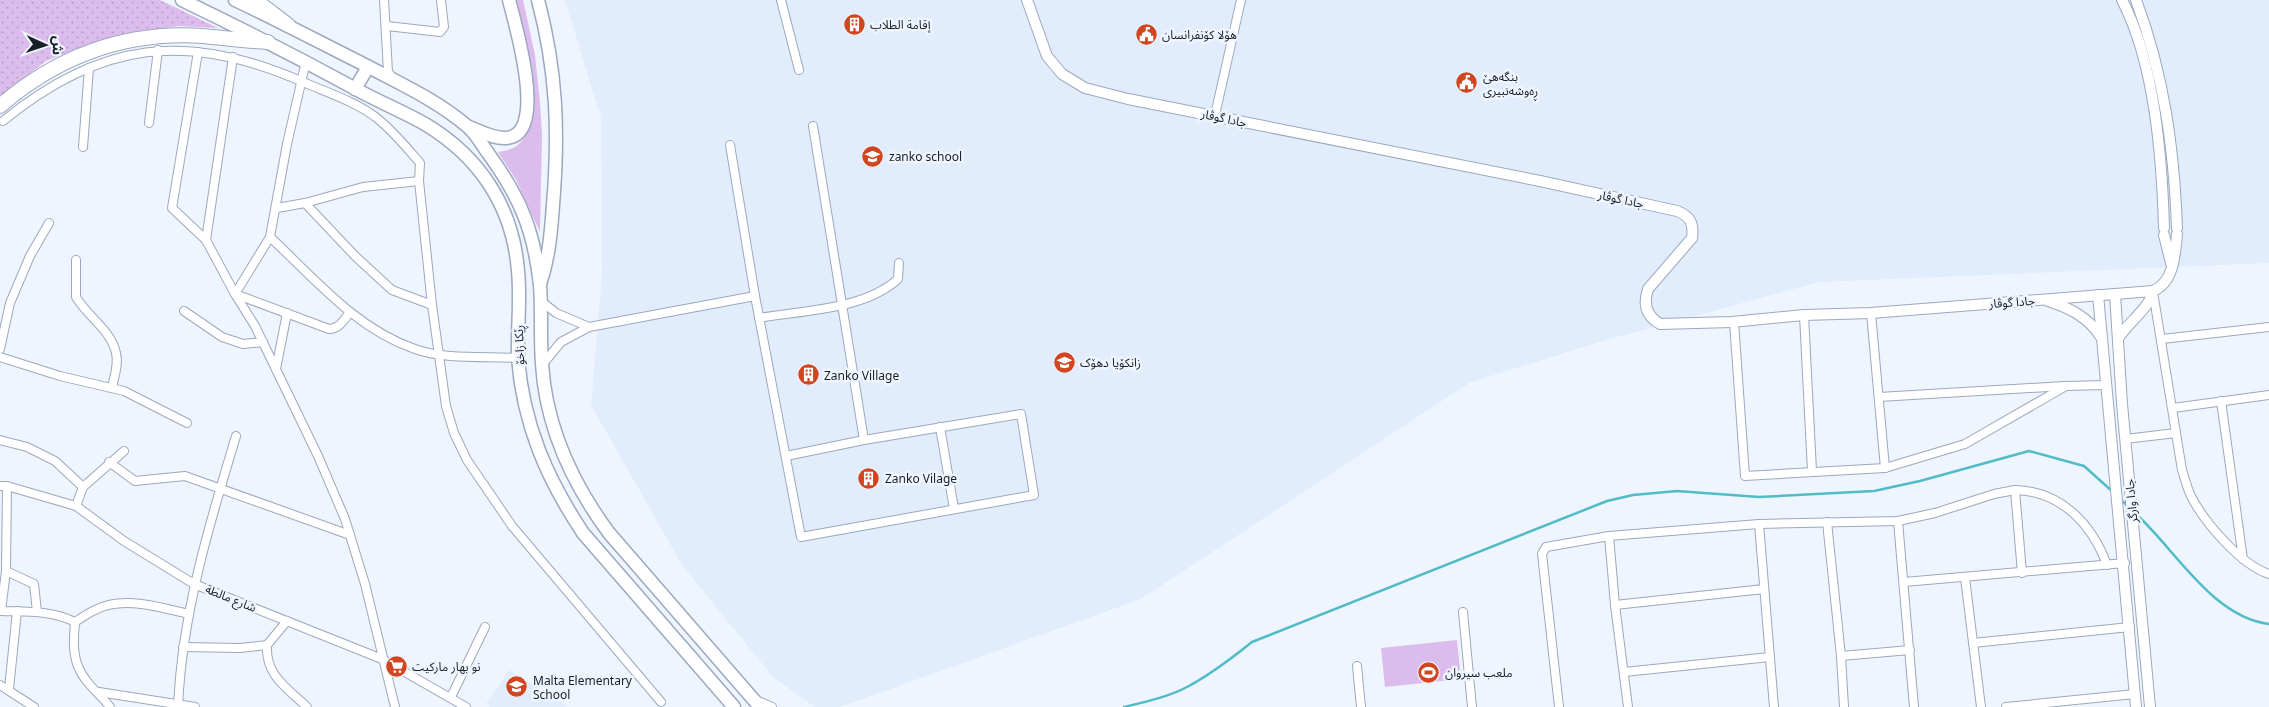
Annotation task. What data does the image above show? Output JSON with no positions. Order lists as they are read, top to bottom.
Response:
{
  "streets": {
    "main road": ["ڕێکا زاخۆ"],
    "street": ["جادا گوڤار", "جادا وارگر", "شارع مالطة"]
  },
  "crossings": [
    ["جادا گوڤار", "جادا وارگر"]
  ],
  "places": {
    "building": ["إقامة الطلاب", "Zanko Village", "Zanko Vilage"],
    "public building": ["هۆلا كۆنفرانسان", "بنگه‌هێ ڕه‌وشه‌نبیرى"],
    "school or university": ["zanko school", "زانکۆیا دهۆک", "Malta Elementary School"],
    "supermarket": ["نو بهار ماركيت"],
    "sports": ["ملعب سيروان"]
  },
  "north": "right"
}
